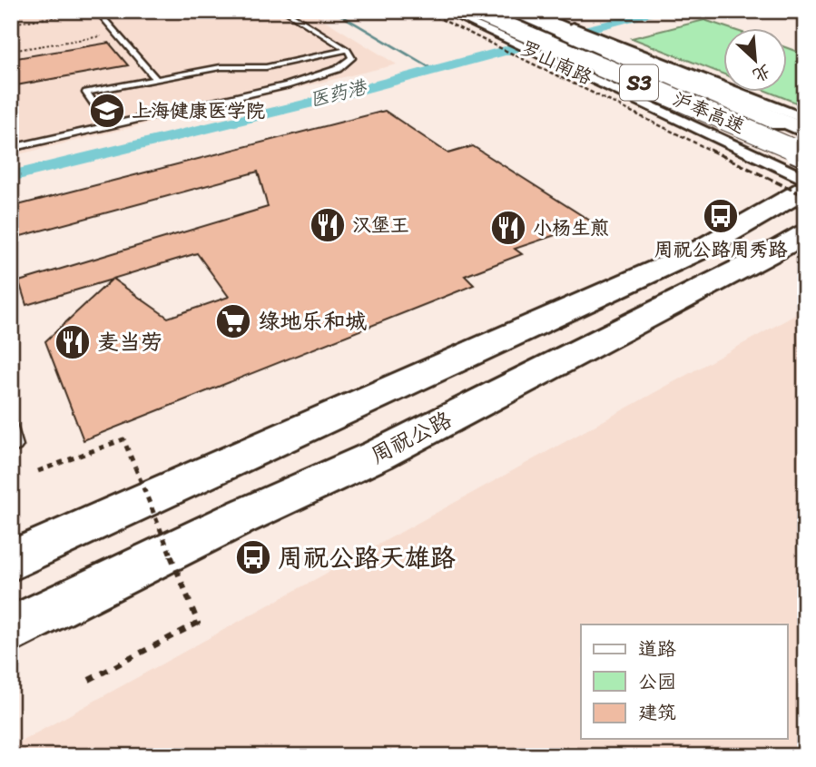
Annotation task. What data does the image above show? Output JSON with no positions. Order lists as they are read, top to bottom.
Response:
{
  "streets": {
    "main road": [
      "罗山南路",
      "S3",
      "沪奉高速",
      "周祝公路"
    ]
  },
  "crossings": [
    ["罗山南路", "沪奉高速"]
  ],
  "water": ["医药港"],
  "places": {
    "school or university": ["上海健康医学院"],
    "bus stop": ["周祝公路周秀路", "周祝公路天雄路"],
    "restaurant": ["汉堡王", "小杨生煎", "麦当劳"],
    "supermarket": ["绿地乐和城"]
  },
  "legend": ["道路", "公园", "建筑"],
  "north": "bottom right"
}
